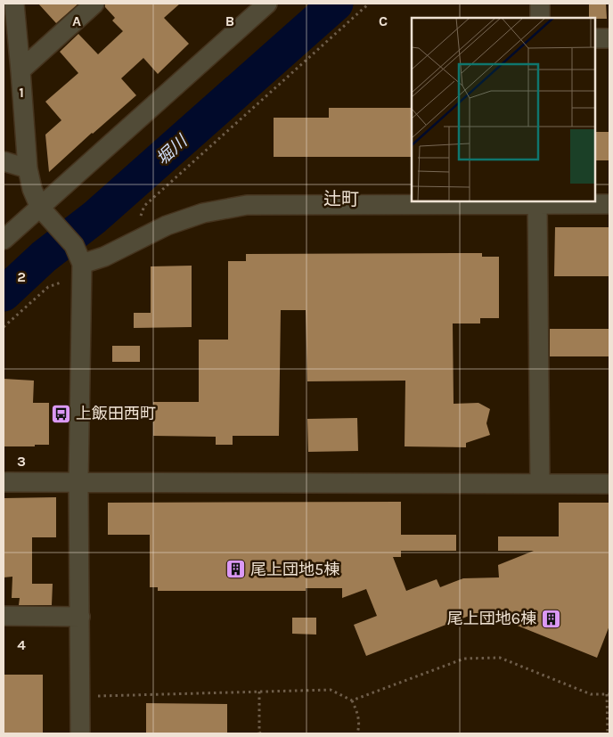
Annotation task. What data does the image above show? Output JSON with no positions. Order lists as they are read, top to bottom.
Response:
{
  "districts": ["辻町"],
  "water": ["堀川"],
  "places": {
    "bus stop": ["上飯田西町"],
    "building": ["尾上団地5棟", "尾上団地6棟"]
  },
  "grid": {
    "columns": ["A", "B", "C"],
    "rows": [
      "1",
      "2",
      "3",
      "4"
    ]
  }
}
